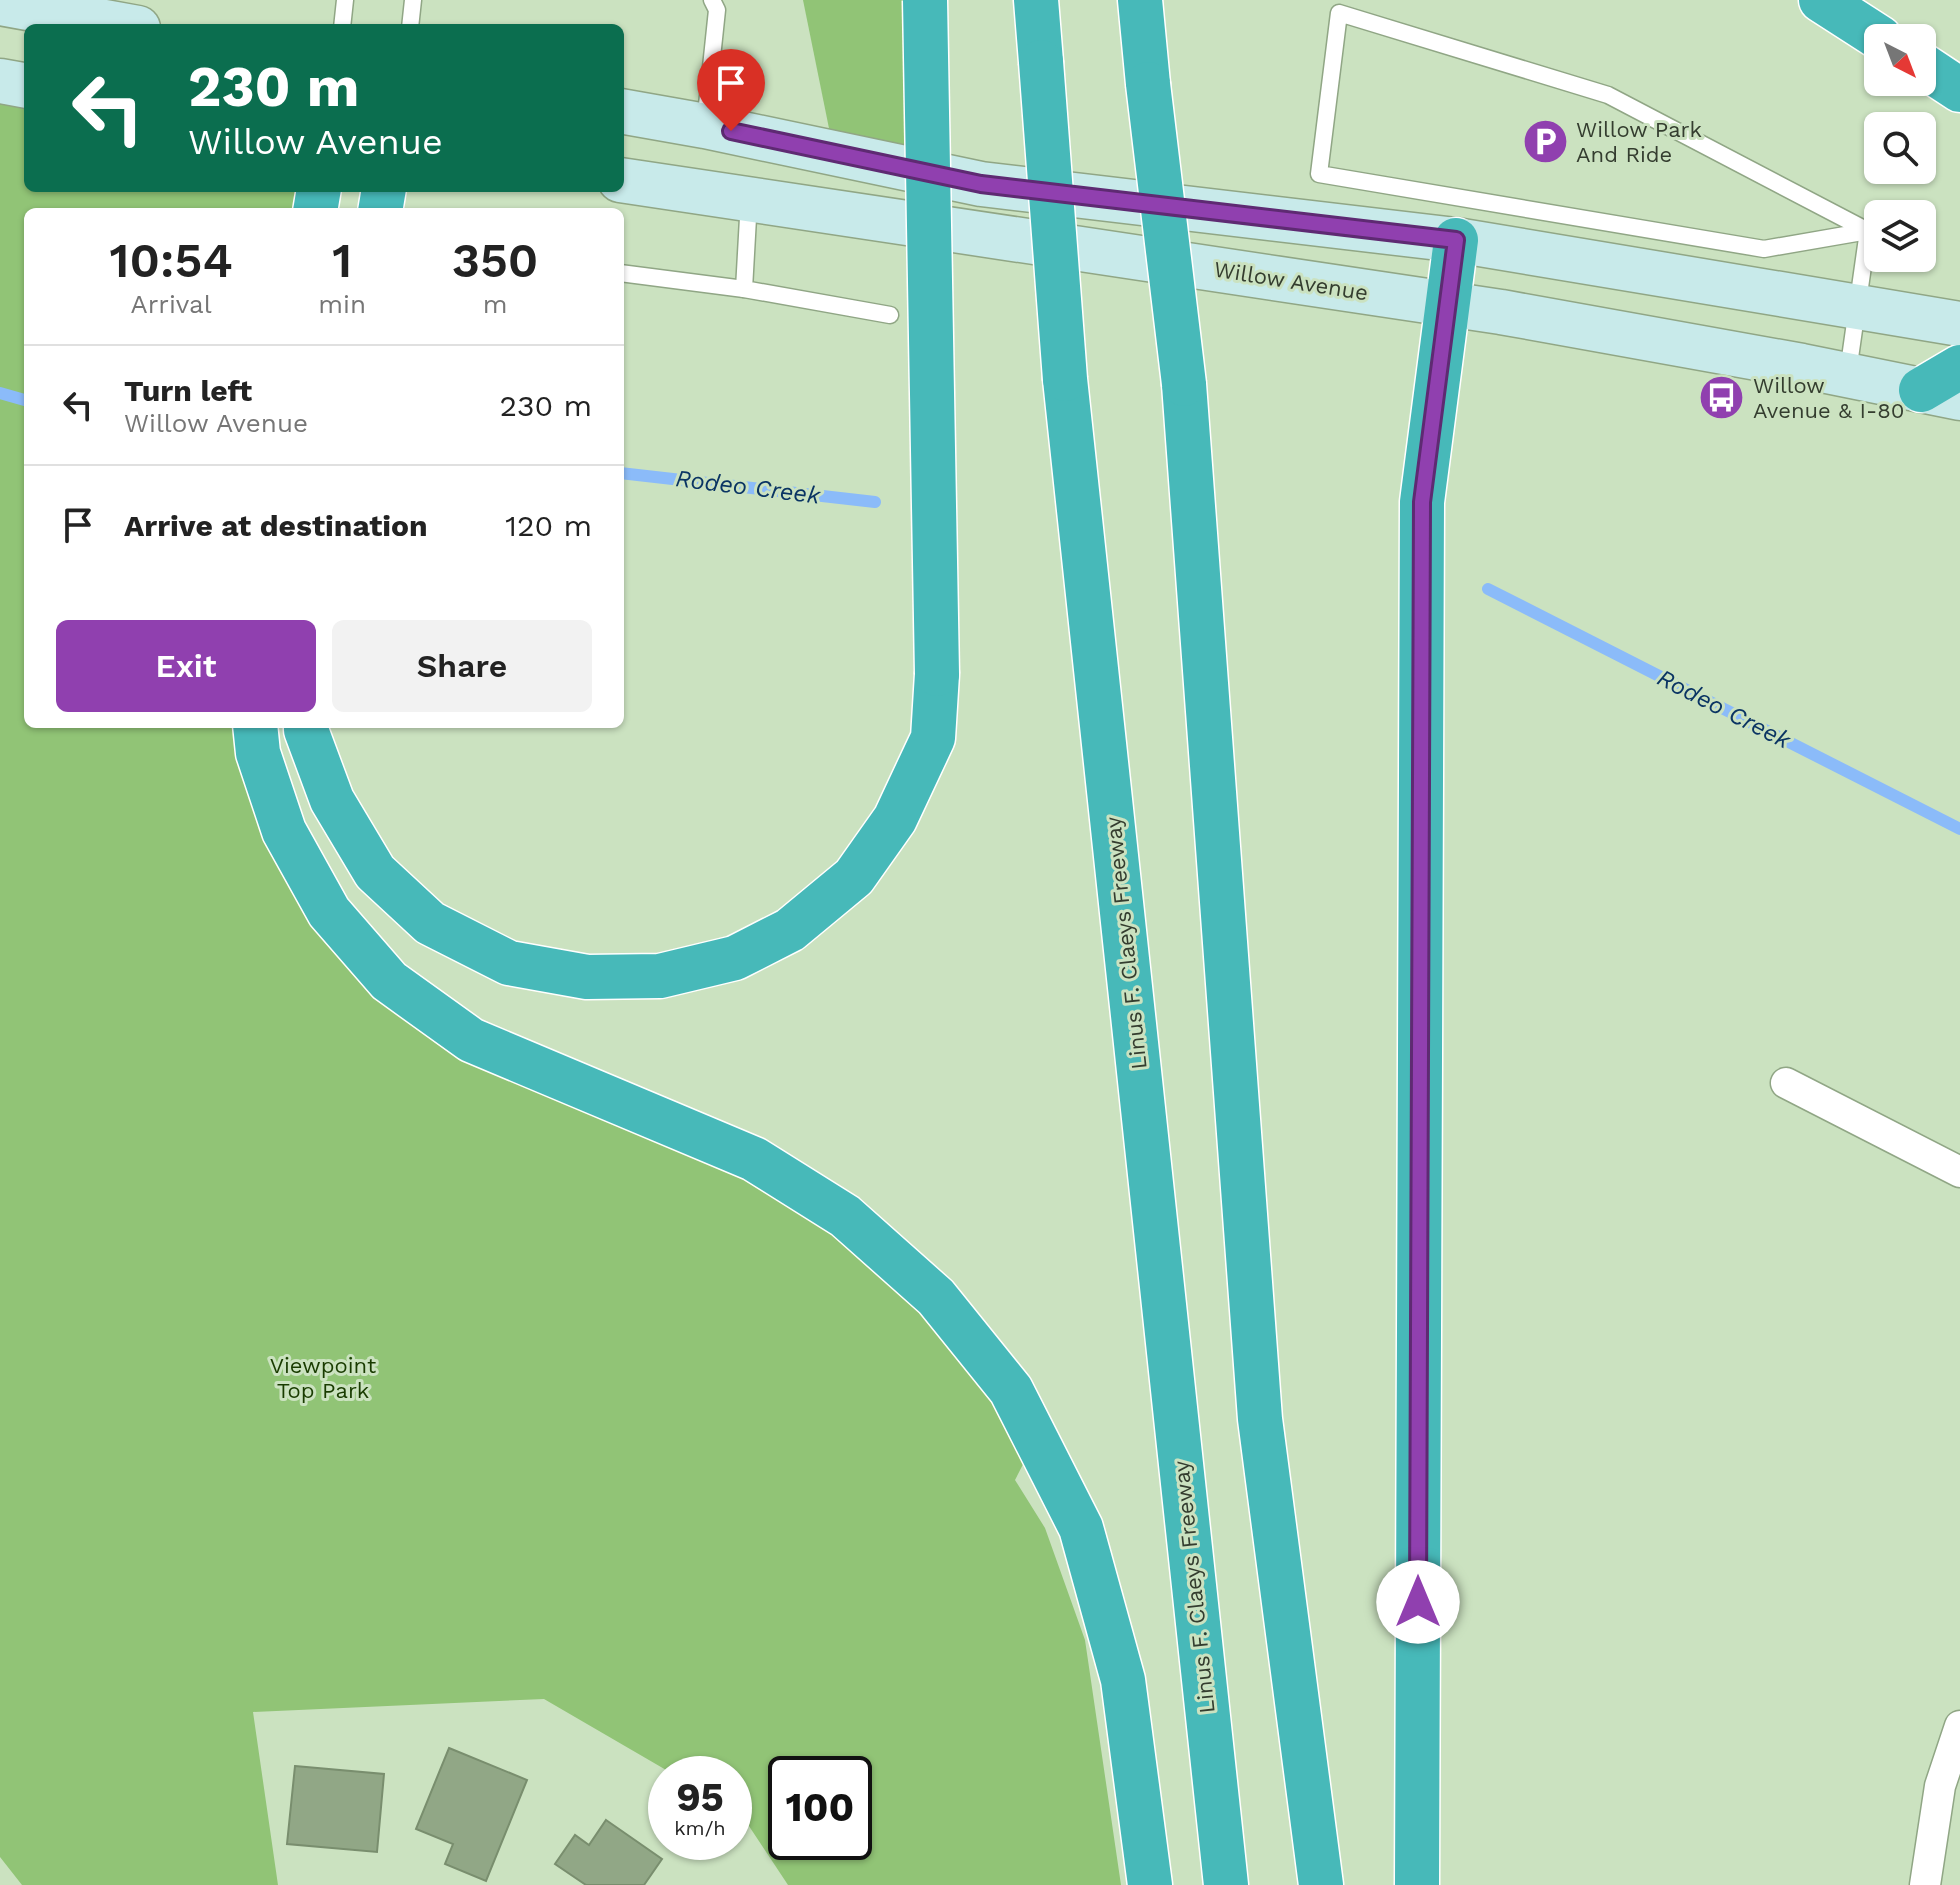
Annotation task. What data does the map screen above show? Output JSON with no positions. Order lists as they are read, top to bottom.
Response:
{
  "streets": {
    "highway": ["Linus F. Claeys Freeway"],
    "main road": ["Willow Avenue"]
  },
  "water": ["Rodeo Creek"],
  "parks": ["Viewpoint Top Park"],
  "places": {
    "parking": ["Willow Park And Ride"],
    "bus stop": ["Willow Avenue & I-80"]
  },
  "north": "bottom right",
  "page": {
    "turn": ["230 m", "Willow Avenue"],
    "eta": [
      "10:54",
      "Arrival",
      "1",
      "min",
      "350",
      "m"
    ],
    "list": [
      {
        "name": "Turn left",
        "note": "Willow Avenue",
        "value": "230 m"
      },
      {
        "name": "Arrive at destination",
        "value": "120 m"
      }
    ],
    "buttons": ["Exit", "Share"],
    "speed": "95 km/h",
    "limit": "100"
  }
}
